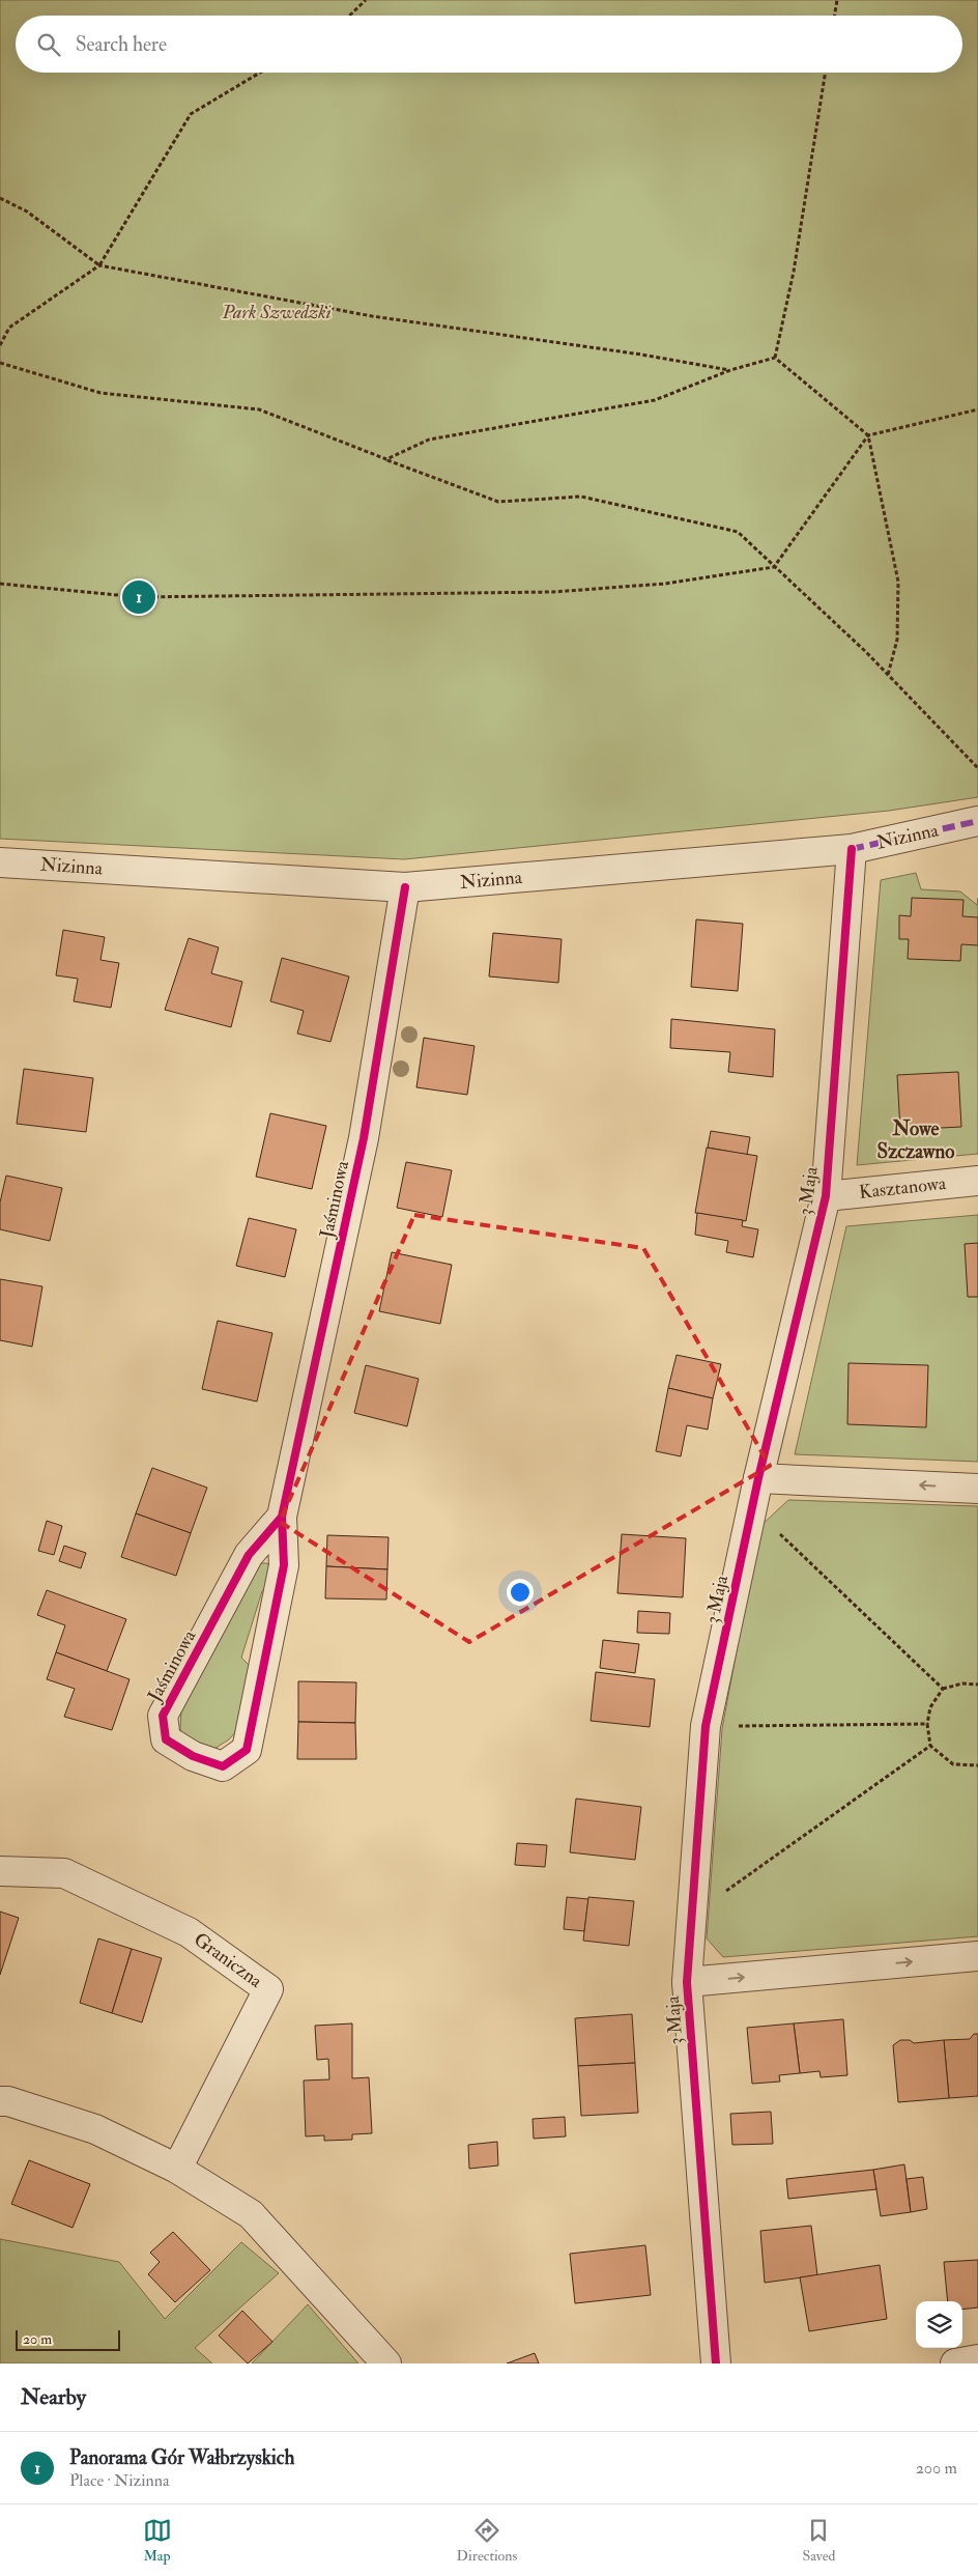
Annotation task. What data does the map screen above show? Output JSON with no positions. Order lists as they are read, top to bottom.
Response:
{
  "streets": {
    "street": [
      "Nizinna",
      "Kasztanowa",
      "3 Maja",
      "Jaśminowa",
      "Graniczna"
    ]
  },
  "crossings": [
    ["Nizinna", "3 Maja"],
    ["Nizinna", "Jaśminowa"],
    ["Kasztanowa", "3 Maja"]
  ],
  "districts": ["Nowe Szczawno"],
  "parks": ["Park Szwedzki"],
  "scale_bar": "20 m",
  "page": {
    "search": "Search here",
    "pins": "1",
    "scale": "20 m",
    "heading": "Nearby",
    "list": [
      {
        "mark": "1",
        "name": "Panorama Gór Wałbrzyskich",
        "note": "Place · Nizinna",
        "value": "200 m"
      }
    ],
    "nav": ["Map", "Directions", "Saved"]
  }
}
